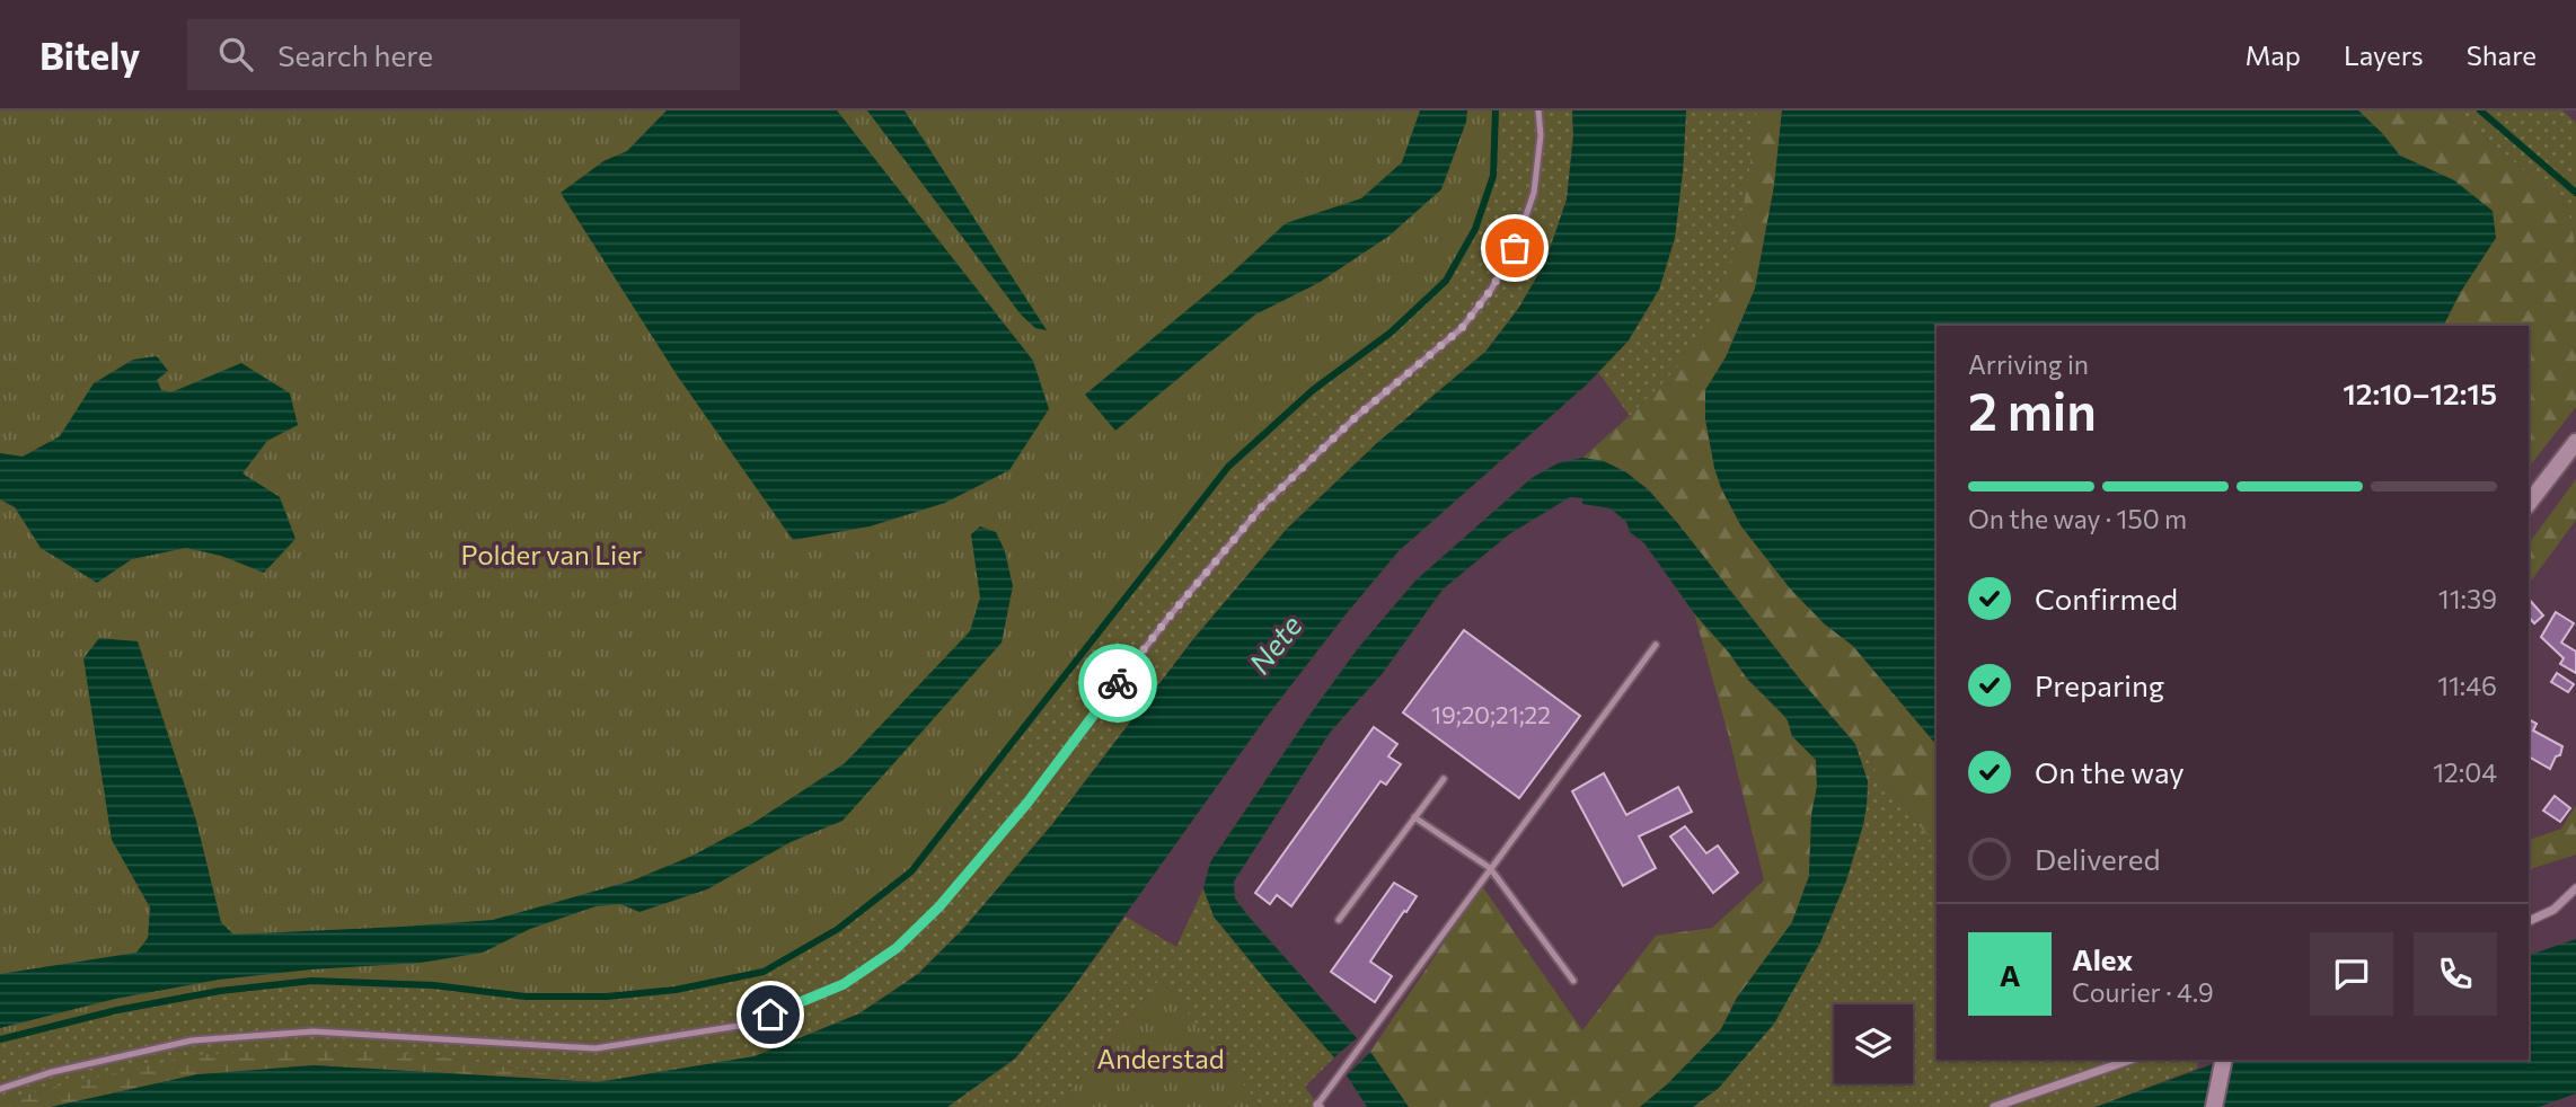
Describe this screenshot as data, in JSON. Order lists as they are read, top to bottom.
{
  "water": ["Nete"],
  "parks": ["Polder van Lier", "Anderstad"],
  "house_numbers": ["19;20;21;22"],
  "page": {
    "header": "Bitely",
    "search": "Search here",
    "nav": ["Map", "Layers", "Share"],
    "heading": ["2 min", "Arriving in", "12:10–12:15"],
    "panel": ["Alex", "Courier · 4.9"],
    "bar": "On the way · 150 m",
    "list": [
      ["Confirmed", "11:39"],
      ["Preparing", "11:46"],
      ["On the way", "12:04"],
      "Delivered"
    ],
    "round": "A"
  }
}
